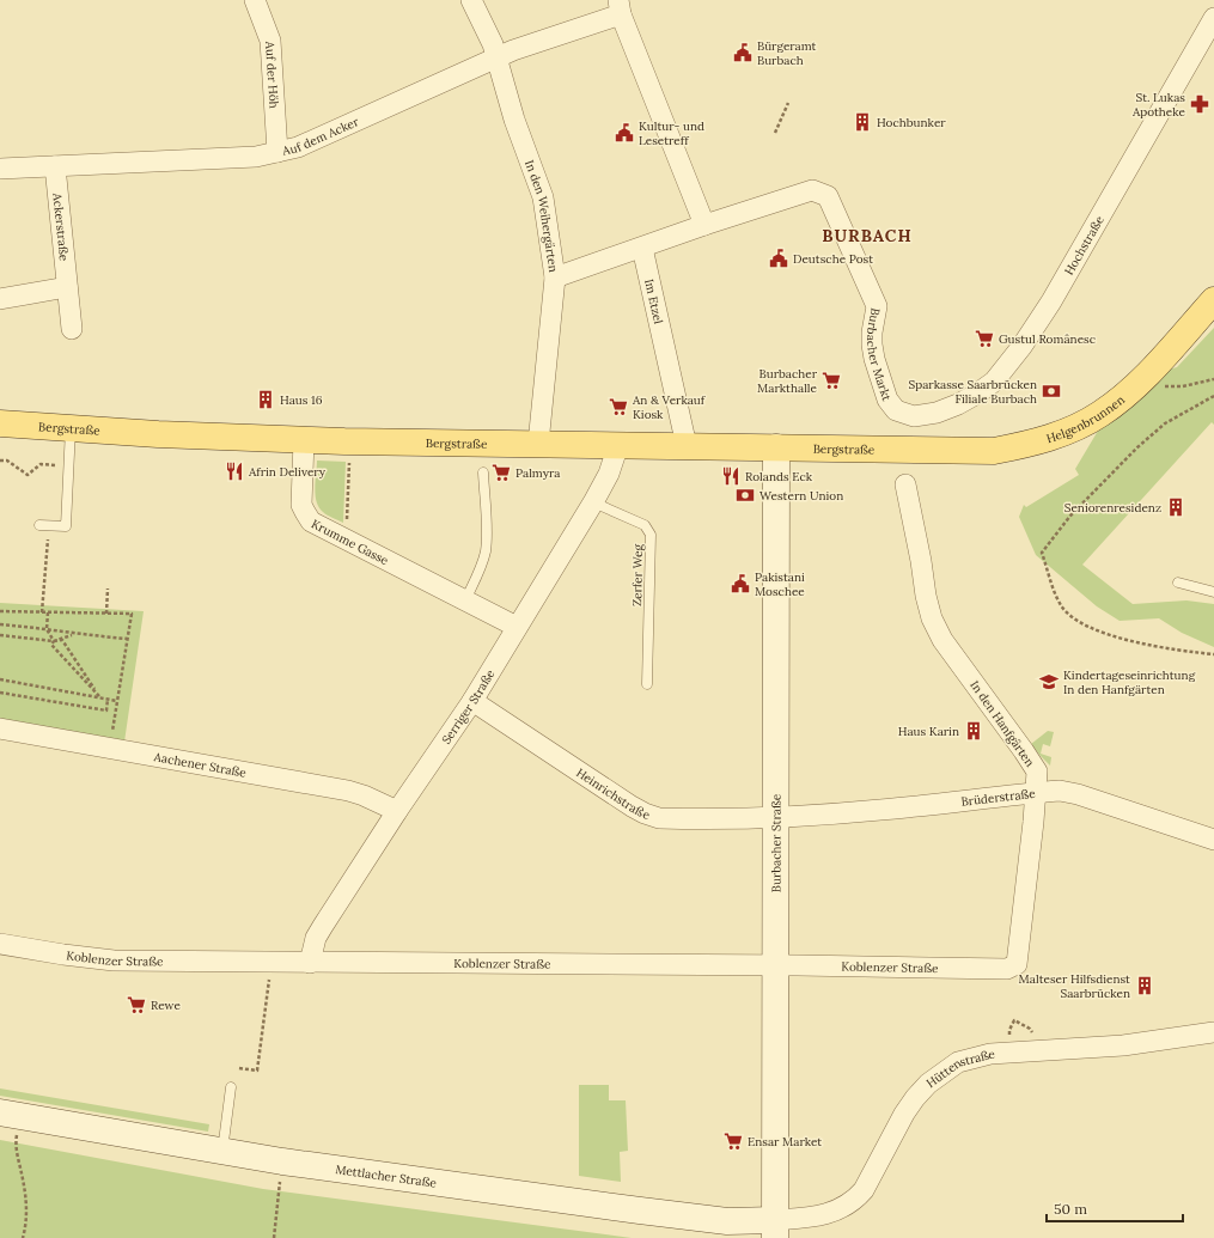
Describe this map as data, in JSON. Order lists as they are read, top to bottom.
{
  "streets": {
    "main road": ["Helgenbrunnen", "Bergstraße"],
    "street": [
      "Auf der Höh",
      "Auf dem Acker",
      "In den Weihergärten",
      "Ackerstraße",
      "Hochstraße",
      "Im Etzel",
      "Burbacher Markt",
      "Krumme Gasse",
      "Serriger Straße",
      "In den Hanfgärten",
      "Aachener Straße",
      "Heinrichstraße",
      "Brüderstraße",
      "Burbacher Straße",
      "Koblenzer Straße",
      "Hüttenstraße",
      "Mettlacher Straße"
    ],
    "lane": ["Zerfer Weg"]
  },
  "crossings": [
    ["Auf der Höh", "Auf dem Acker"],
    ["Auf dem Acker", "In den Weihergärten"],
    ["Auf dem Acker", "Ackerstraße"],
    ["In den Weihergärten", "Bergstraße"],
    ["Hochstraße", "Burbacher Markt"],
    ["Im Etzel", "Burbacher Markt"],
    ["Im Etzel", "Bergstraße"],
    ["Helgenbrunnen", "Bergstraße"],
    ["Bergstraße", "Krumme Gasse"],
    ["Bergstraße", "Serriger Straße"],
    ["Bergstraße", "Burbacher Straße"],
    ["Krumme Gasse", "Serriger Straße"],
    ["Zerfer Weg", "Serriger Straße"],
    ["Serriger Straße", "Aachener Straße"],
    ["Serriger Straße", "Heinrichstraße"],
    ["Serriger Straße", "Koblenzer Straße"],
    ["In den Hanfgärten", "Brüderstraße"],
    ["In den Hanfgärten", "Koblenzer Straße"],
    ["Heinrichstraße", "Brüderstraße"],
    ["Heinrichstraße", "Burbacher Straße"],
    ["Brüderstraße", "Burbacher Straße"],
    ["Burbacher Straße", "Koblenzer Straße"],
    ["Burbacher Straße", "Hüttenstraße"],
    ["Burbacher Straße", "Mettlacher Straße"],
    ["Hüttenstraße", "Mettlacher Straße"]
  ],
  "districts": ["BURBACH"],
  "places": {
    "public building": [
      "Bürgeramt Burbach",
      "Kultur- und Lesetreff",
      "Deutsche Post",
      "Pakistani Moschee"
    ],
    "pharmacy": ["St. Lukas Apotheke"],
    "building": [
      "Hochbunker",
      "Haus 16",
      "Seniorenresidenz",
      "Haus Karin",
      "Malteser Hilfsdienst Saarbrücken"
    ],
    "supermarket": [
      "Gustul Românesc",
      "Burbacher Markthalle",
      "An & Verkauf Kiosk",
      "Palmyra",
      "Rewe",
      "Ensar Market"
    ],
    "bank": ["Sparkasse Saarbrücken Filiale Burbach", "Western Union"],
    "restaurant": ["Afrin Delivery", "Rolands Eck"],
    "school or university": ["Kindertageseinrichtung In den Hanfgärten"]
  },
  "scale_bar": "50 m"
}
